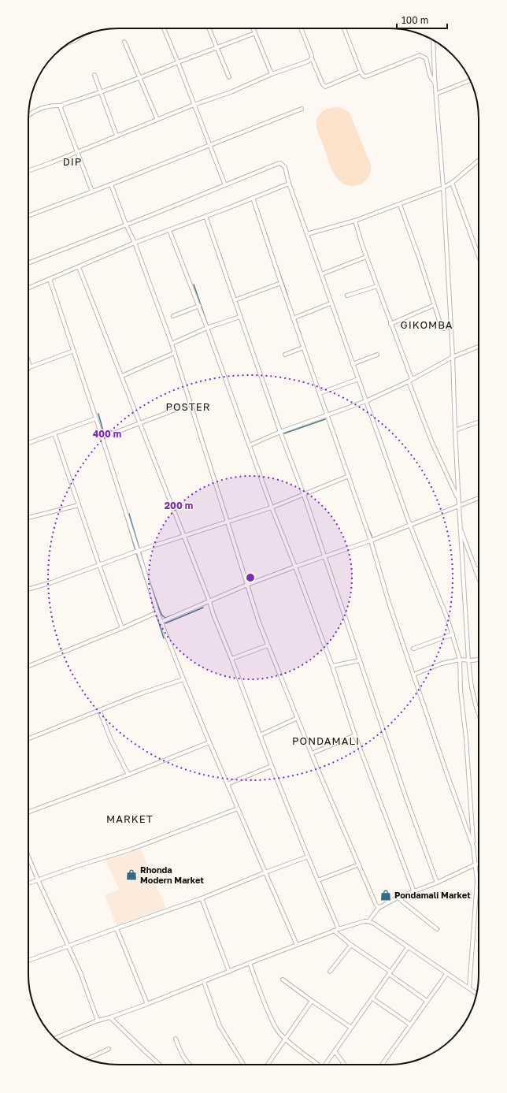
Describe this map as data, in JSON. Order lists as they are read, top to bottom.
{
  "districts": [
    "DIP",
    "GIKOMBA",
    "POSTER",
    "PONDAMALI",
    "MARKET"
  ],
  "places": {
    "shop": ["Rhonda Modern Market", "Pondamali Market"]
  },
  "scale_bar": "100 m",
  "rings": ["400 m", "200 m"]
}
